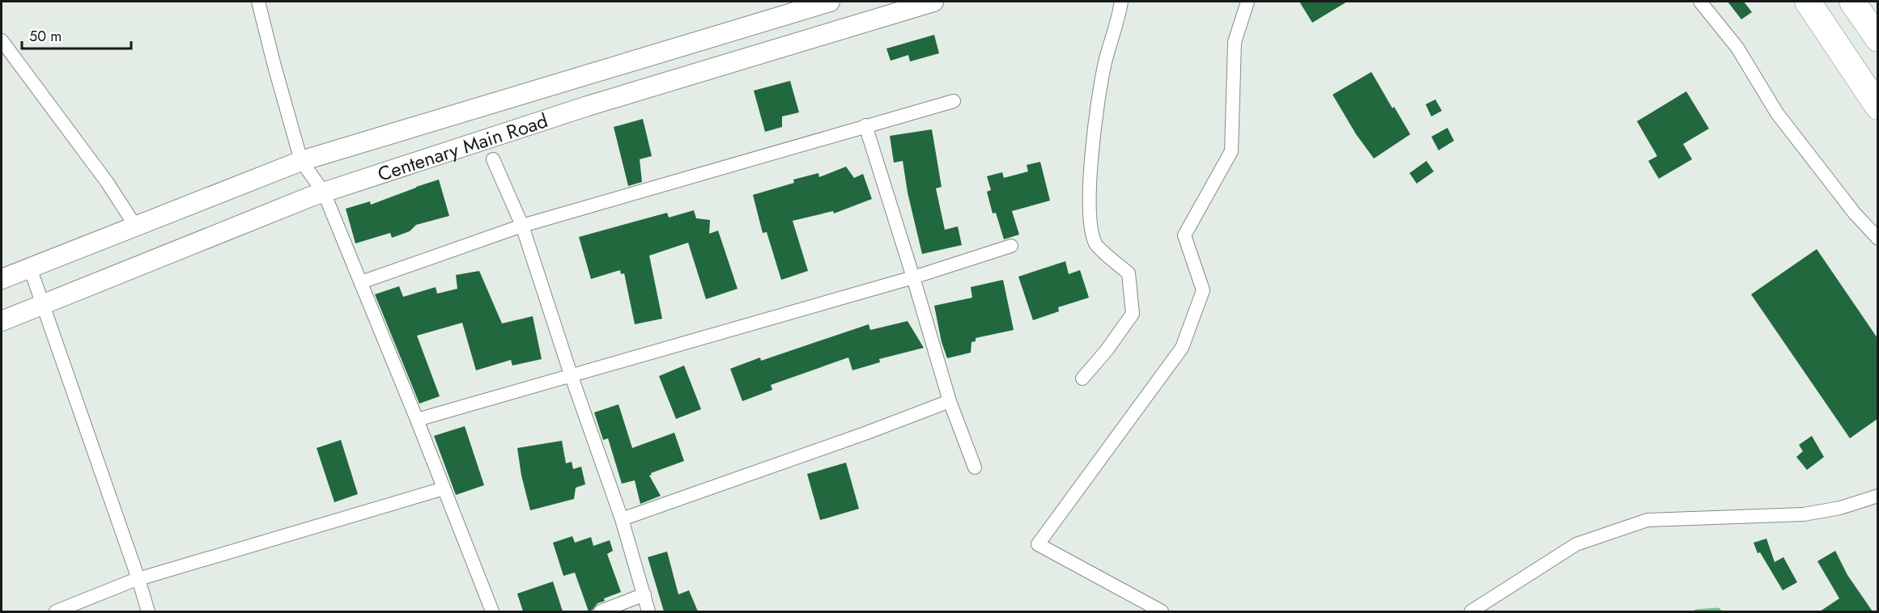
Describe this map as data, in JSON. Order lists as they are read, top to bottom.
{
  "streets": {
    "street": ["Centenary Main Road"]
  },
  "scale_bar": "50 m"
}
